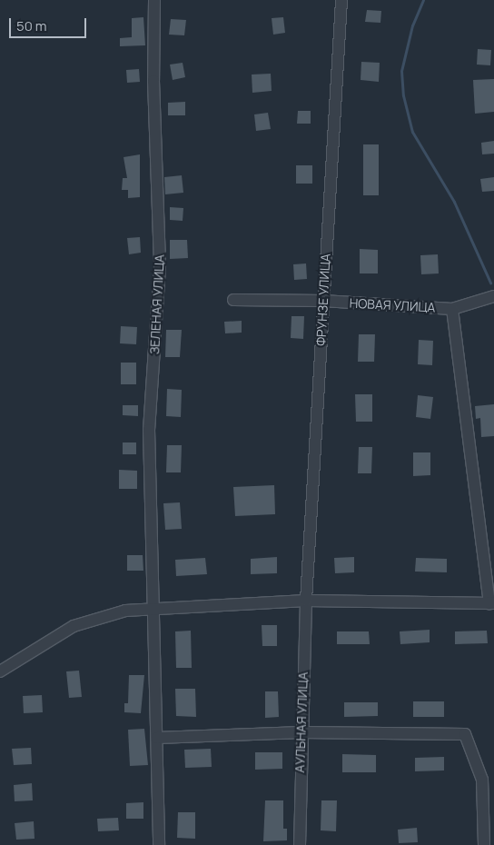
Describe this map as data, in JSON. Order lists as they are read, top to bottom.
{
  "streets": {
    "street": [
      "ФРУНЗЕ УЛИЦА",
      "ЗЕЛЕНАЯ УЛИЦА",
      "НОВАЯ УЛИЦА",
      "АУЛЬНАЯ УЛИЦА"
    ]
  },
  "crossings": [
    ["ФРУНЗЕ УЛИЦА", "НОВАЯ УЛИЦА"],
    ["ФРУНЗЕ УЛИЦА", "АУЛЬНАЯ УЛИЦА"]
  ],
  "scale_bar": "50 m"
}
